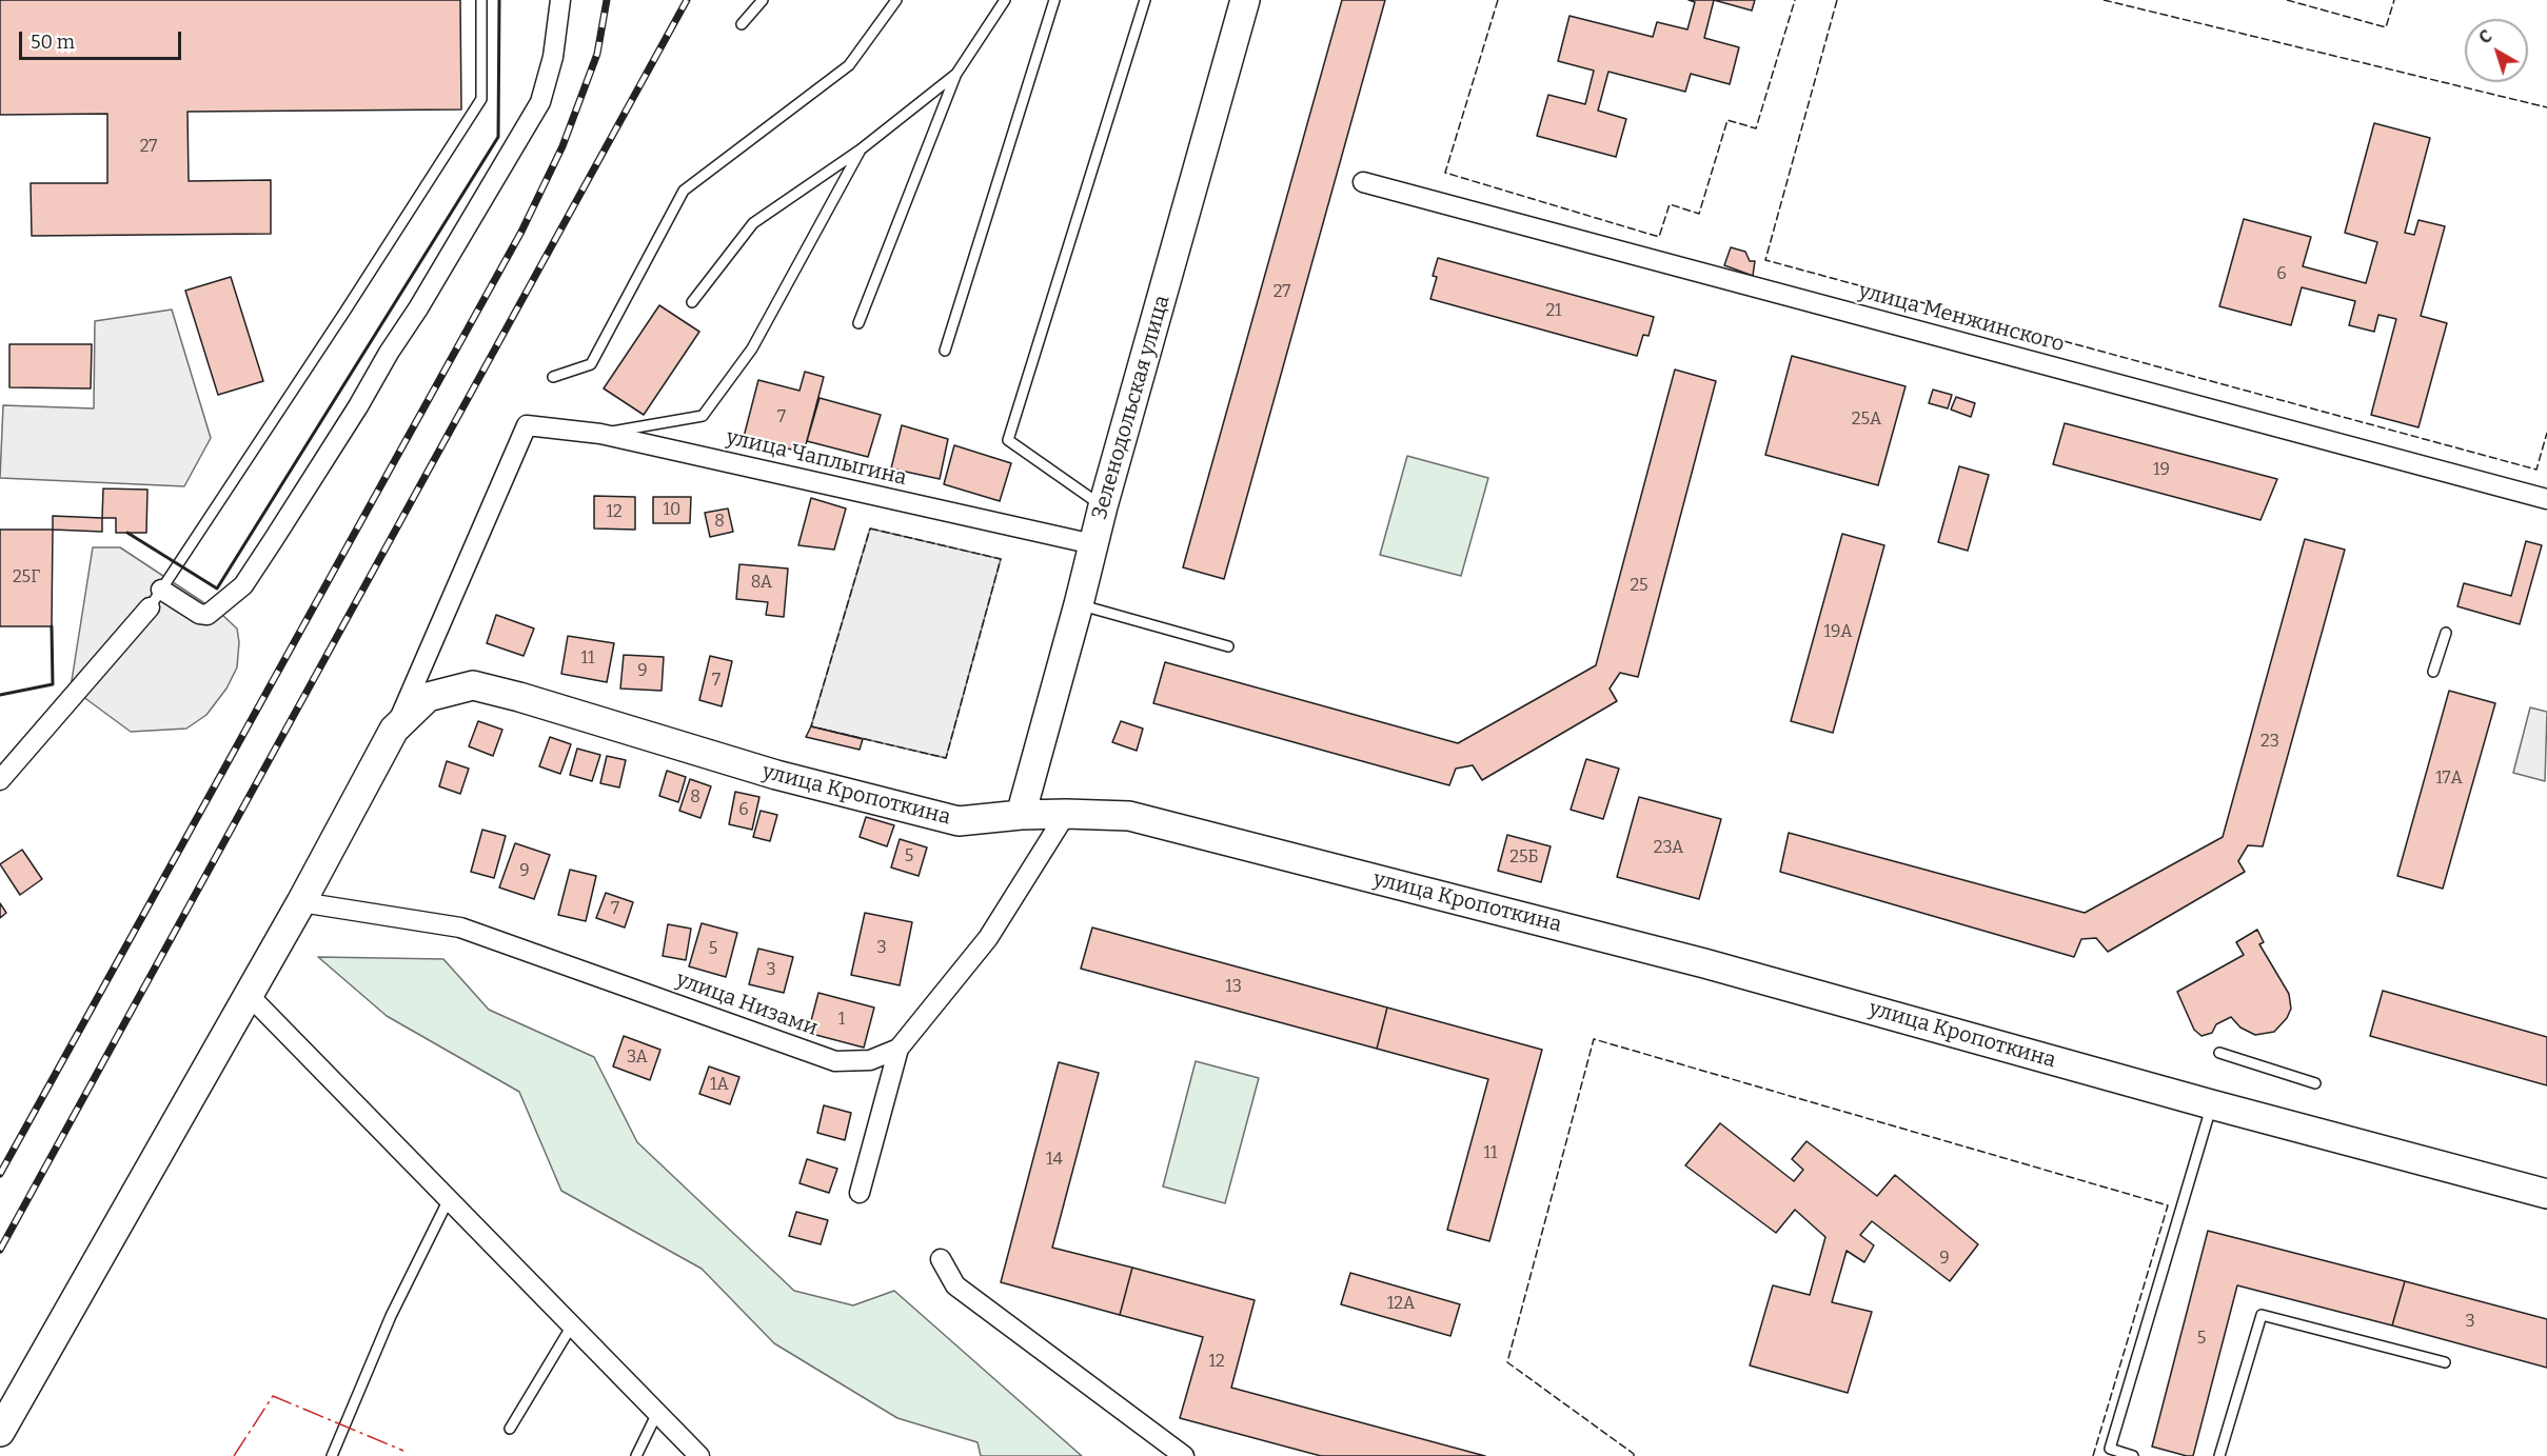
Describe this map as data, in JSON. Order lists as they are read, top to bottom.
{
  "streets": {
    "street": [
      "улица Менжинского",
      "Зеленодольская улица",
      "улица Чаплыгина",
      "улица Кропоткина",
      "улица Низами"
    ]
  },
  "crossings": [
    ["Зеленодольская улица", "улица Чаплыгина"],
    ["Зеленодольская улица", "улица Кропоткина"],
    ["улица Чаплыгина", "улица Кропоткина"],
    ["улица Кропоткина", "улица Низами"]
  ],
  "house_numbers": [
    "27",
    "6",
    "27",
    "21",
    "7",
    "25А",
    "19",
    "10",
    "12",
    "8",
    "25Г",
    "8А",
    "25",
    "19А",
    "11",
    "9",
    "7",
    "23",
    "17А",
    "8",
    "6",
    "23А",
    "5",
    "25Б",
    "9",
    "7",
    "3",
    "5",
    "3",
    "13",
    "1",
    "3А",
    "1А",
    "11",
    "14",
    "9",
    "12А",
    "3",
    "5",
    "12"
  ],
  "scale_bar": "50 m",
  "north": "top left"
}
